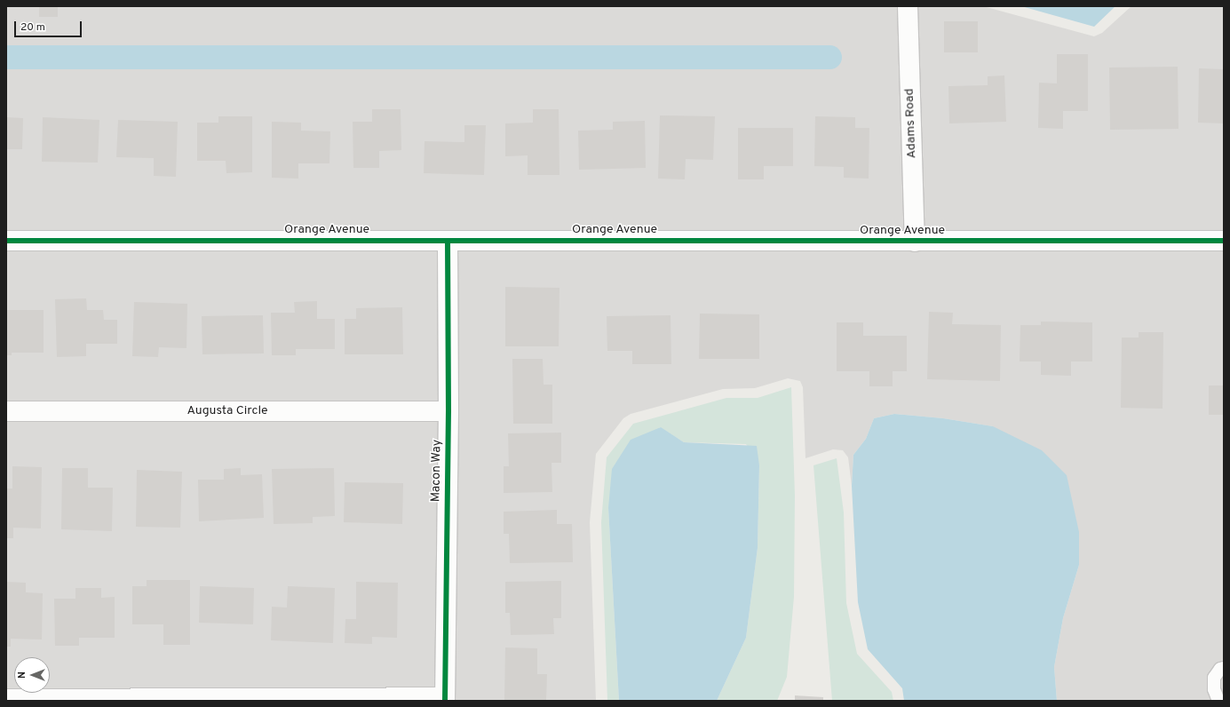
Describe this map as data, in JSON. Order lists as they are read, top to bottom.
{
  "streets": {
    "street": [
      "Adams Road",
      "Orange Avenue",
      "Augusta Circle",
      "Macon Way"
    ]
  },
  "crossings": [
    ["Adams Road", "Orange Avenue"],
    ["Orange Avenue", "Macon Way"],
    ["Augusta Circle", "Macon Way"]
  ],
  "scale_bar": "20 m",
  "north": "left"
}
